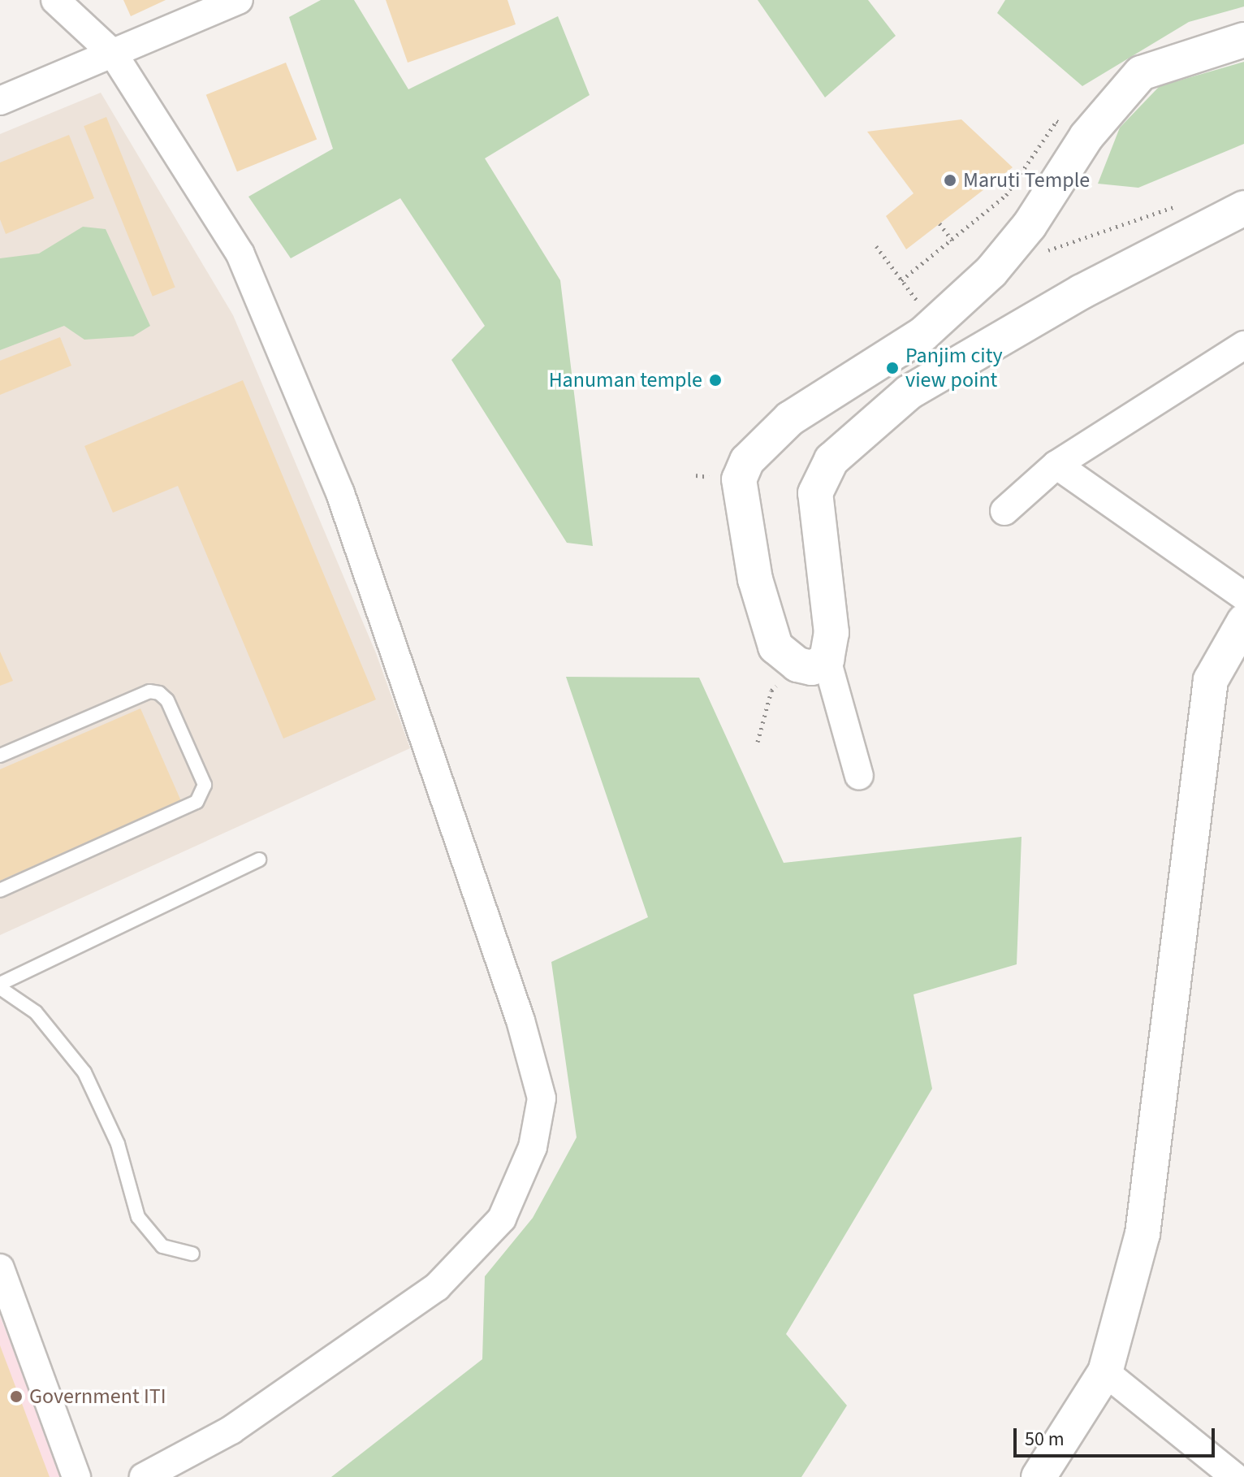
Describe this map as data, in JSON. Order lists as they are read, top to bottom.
{
  "places": [
    "Maruti Temple",
    "Panjim city view point",
    "Hanuman temple",
    "Government ITI"
  ],
  "scale_bar": "50 m"
}
